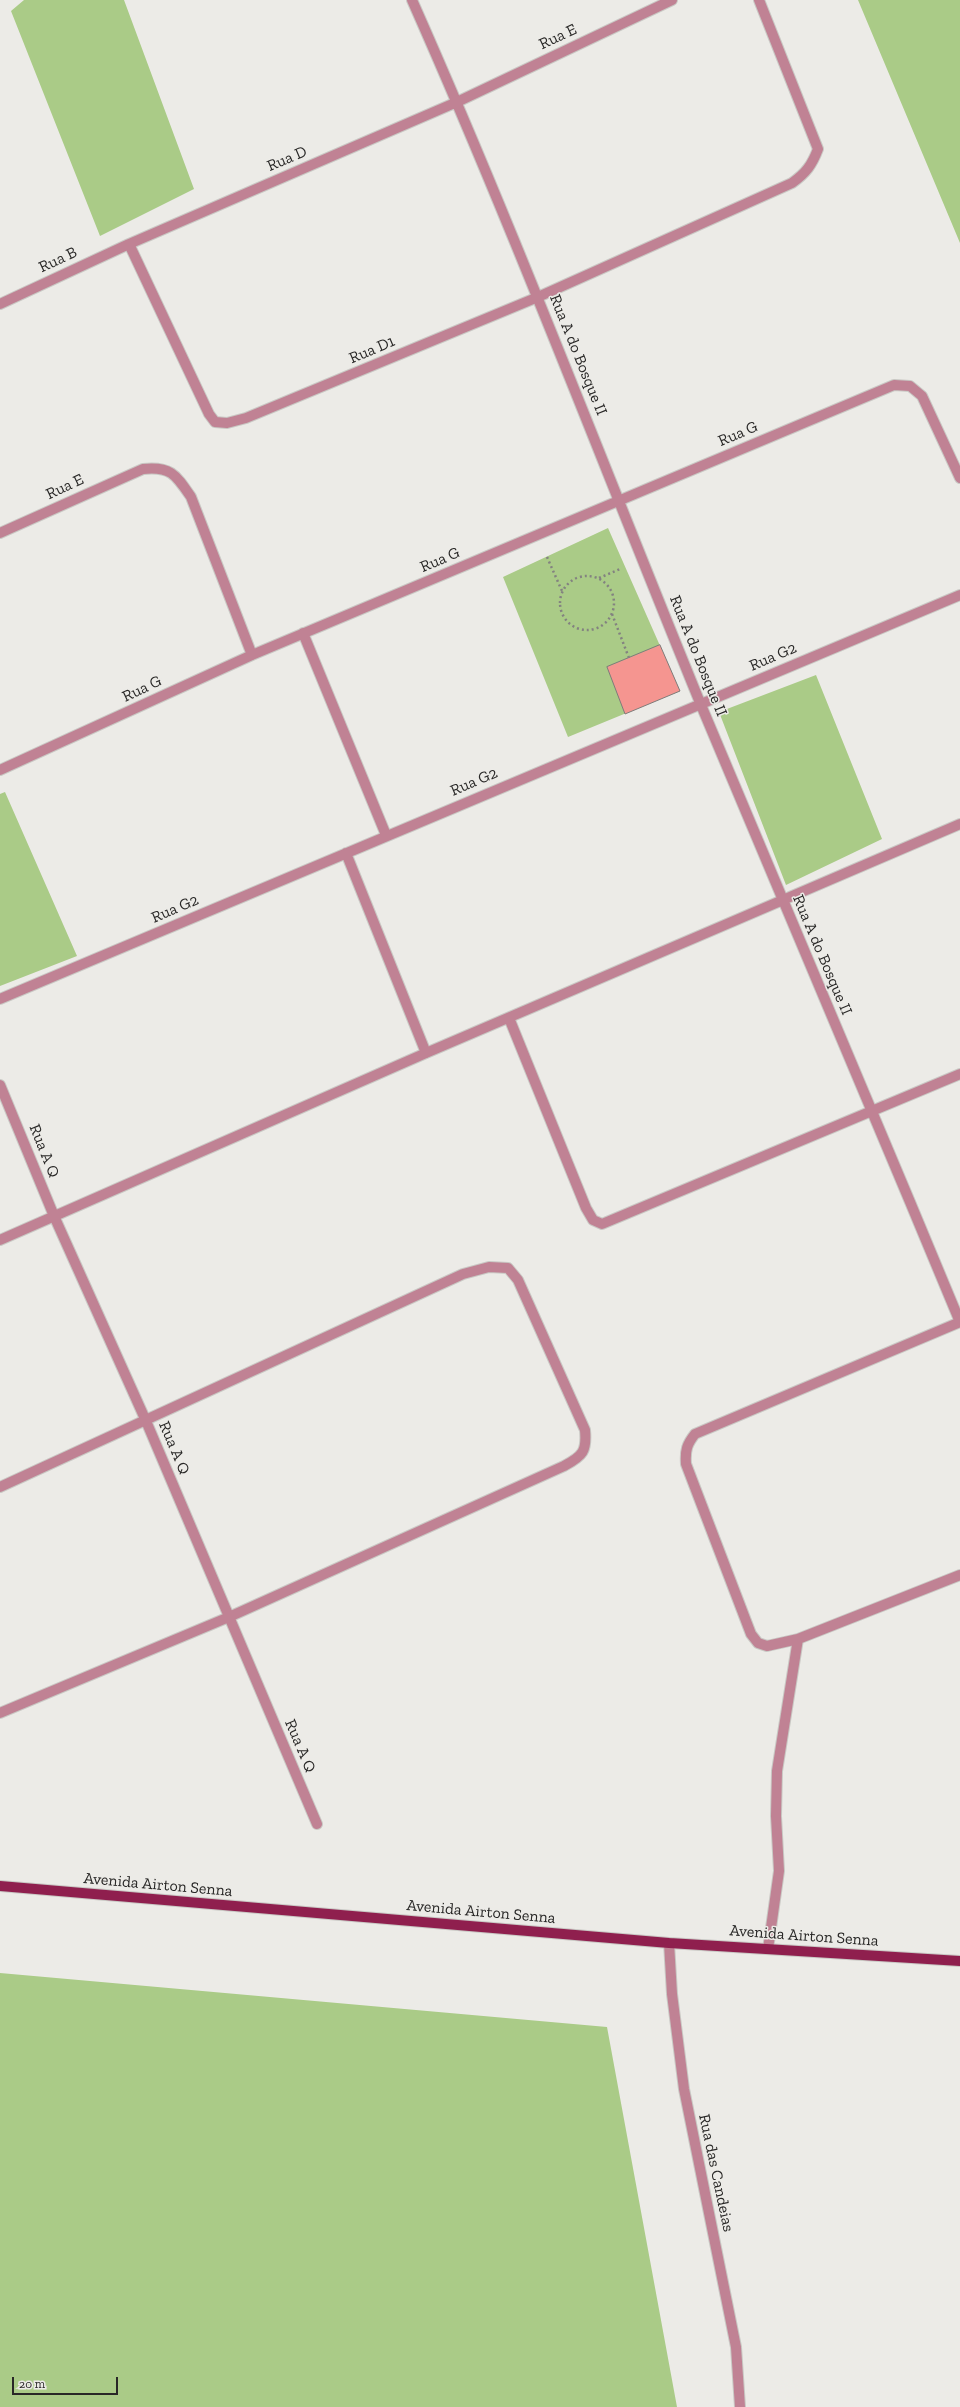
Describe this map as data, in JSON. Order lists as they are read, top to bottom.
{
  "streets": {
    "main road": ["Avenida Airton Senna"],
    "street": [
      "Rua E",
      "Rua D",
      "Rua B",
      "Rua D1",
      "Rua A do Bosque II",
      "Rua G",
      "Rua G2",
      "Rua A Q",
      "Rua das Candeias"
    ]
  },
  "crossings": [
    ["Rua E", "Rua D"],
    ["Rua E", "Rua A do Bosque II"],
    ["Rua E", "Rua G"],
    ["Rua D", "Rua B"],
    ["Rua D", "Rua D1"],
    ["Rua D", "Rua A do Bosque II"],
    ["Rua B", "Rua D1"],
    ["Rua D1", "Rua A do Bosque II"],
    ["Rua A do Bosque II", "Rua G"],
    ["Rua A do Bosque II", "Rua G2"],
    ["Avenida Airton Senna", "Rua das Candeias"]
  ],
  "scale_bar": "20 m"
}
